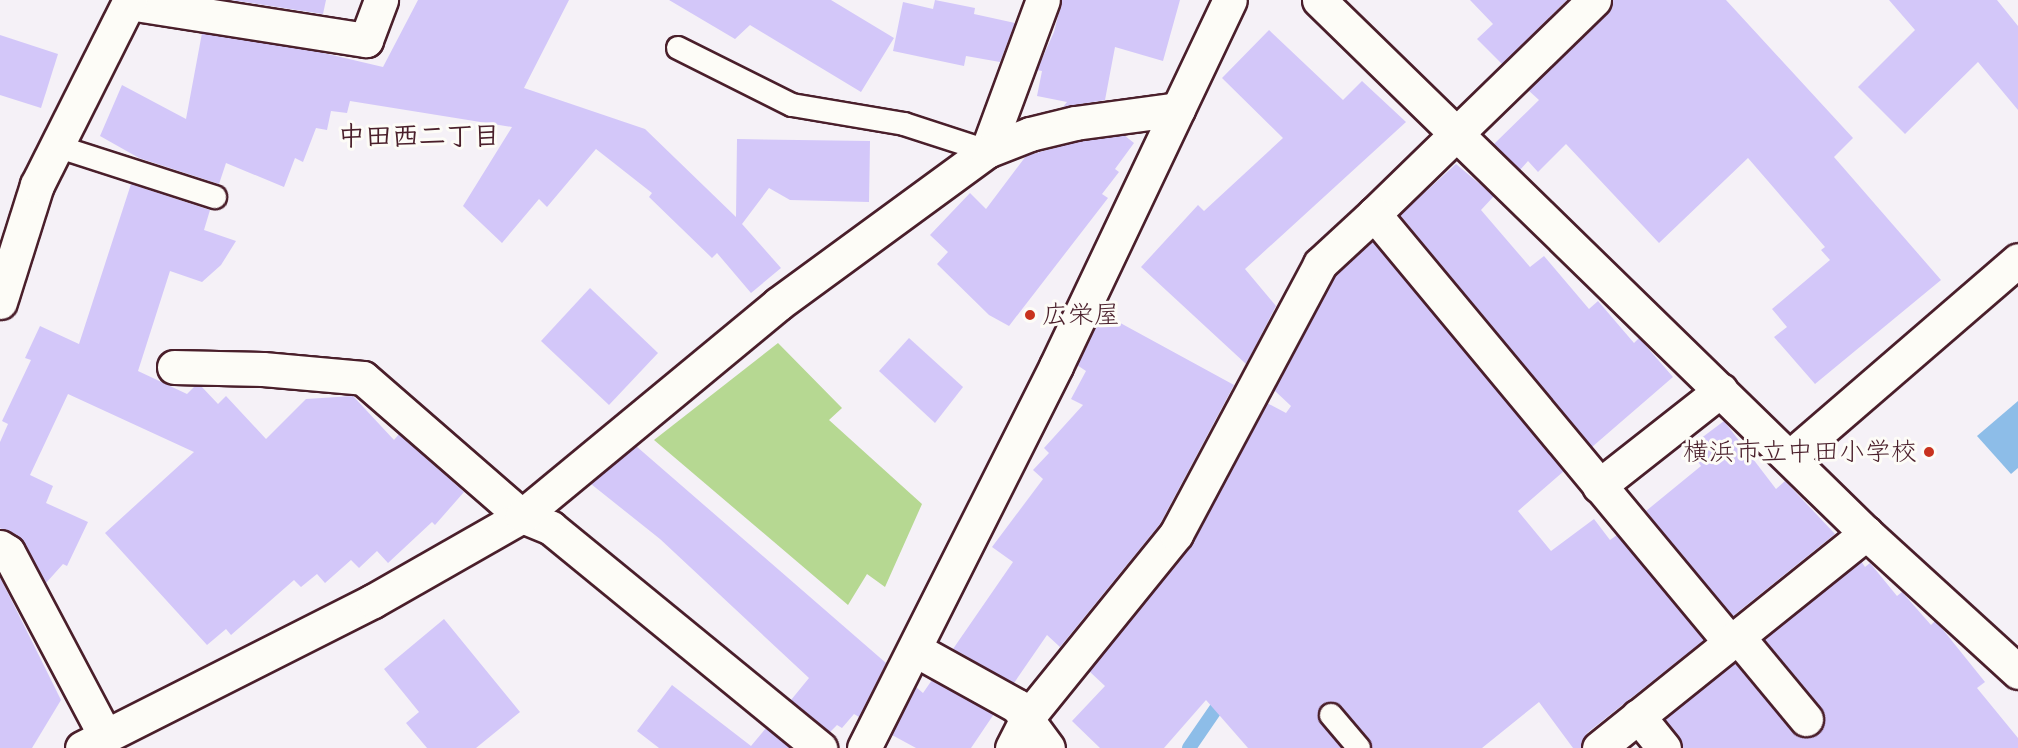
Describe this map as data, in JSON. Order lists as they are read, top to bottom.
{
  "districts": ["中田西二丁目"],
  "places": ["広栄屋", "横浜市立中田小学校"]
}
